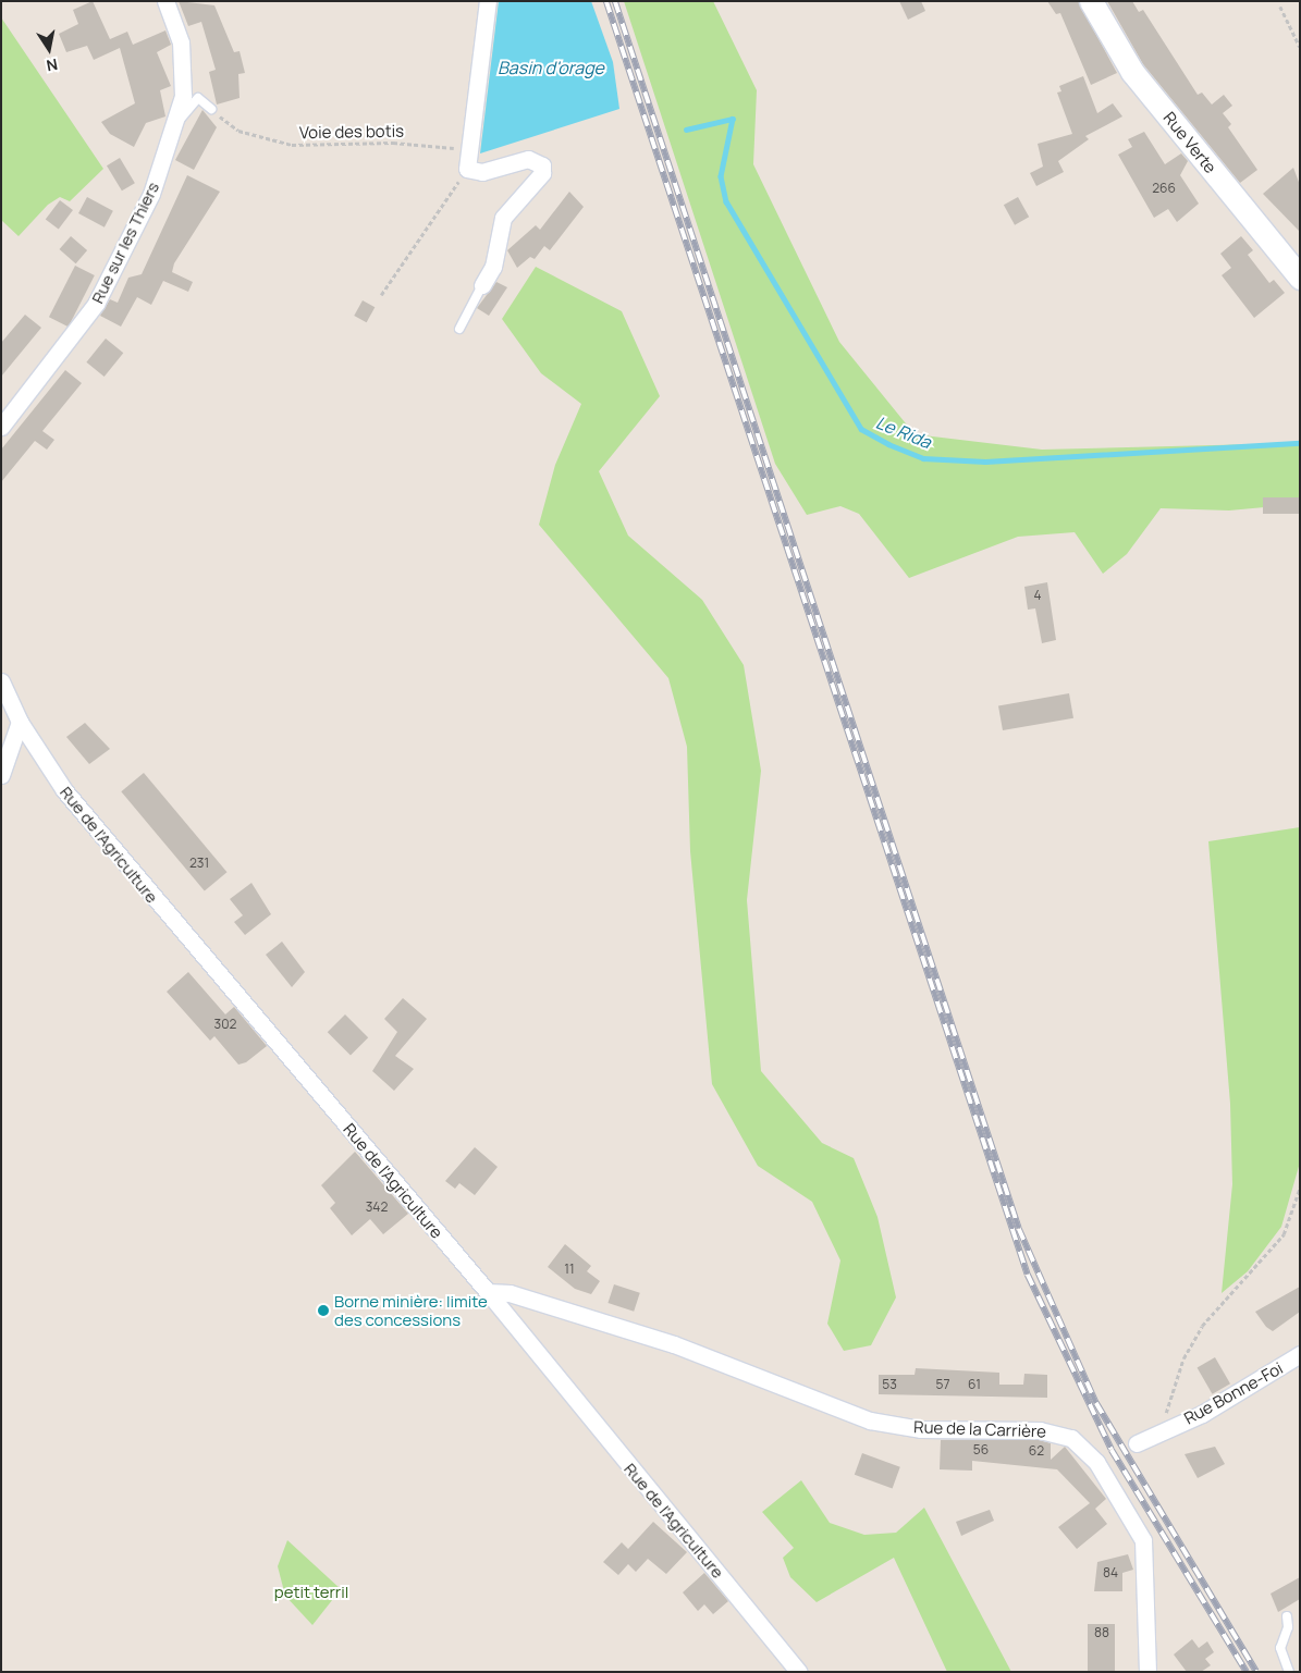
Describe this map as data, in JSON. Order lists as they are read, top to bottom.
{
  "streets": {
    "street": [
      "Rue Verte",
      "Rue sur les Thiers",
      "Rue de l'Agriculture",
      "Rue Bonne-Foi",
      "Rue de la Carrière"
    ],
    "path": ["Voie des botis"]
  },
  "crossings": [
    ["Rue de l'Agriculture", "Rue de la Carrière"]
  ],
  "water": ["Basin d'orage", "Le Rida"],
  "parks": ["petit terril"],
  "places": ["Borne minière: limite des concessions"],
  "house_numbers": [
    "266",
    "4",
    "231",
    "302",
    "342",
    "11",
    "53",
    "57",
    "61",
    "56",
    "62",
    "84",
    "88"
  ],
  "north": "bottom"
}
